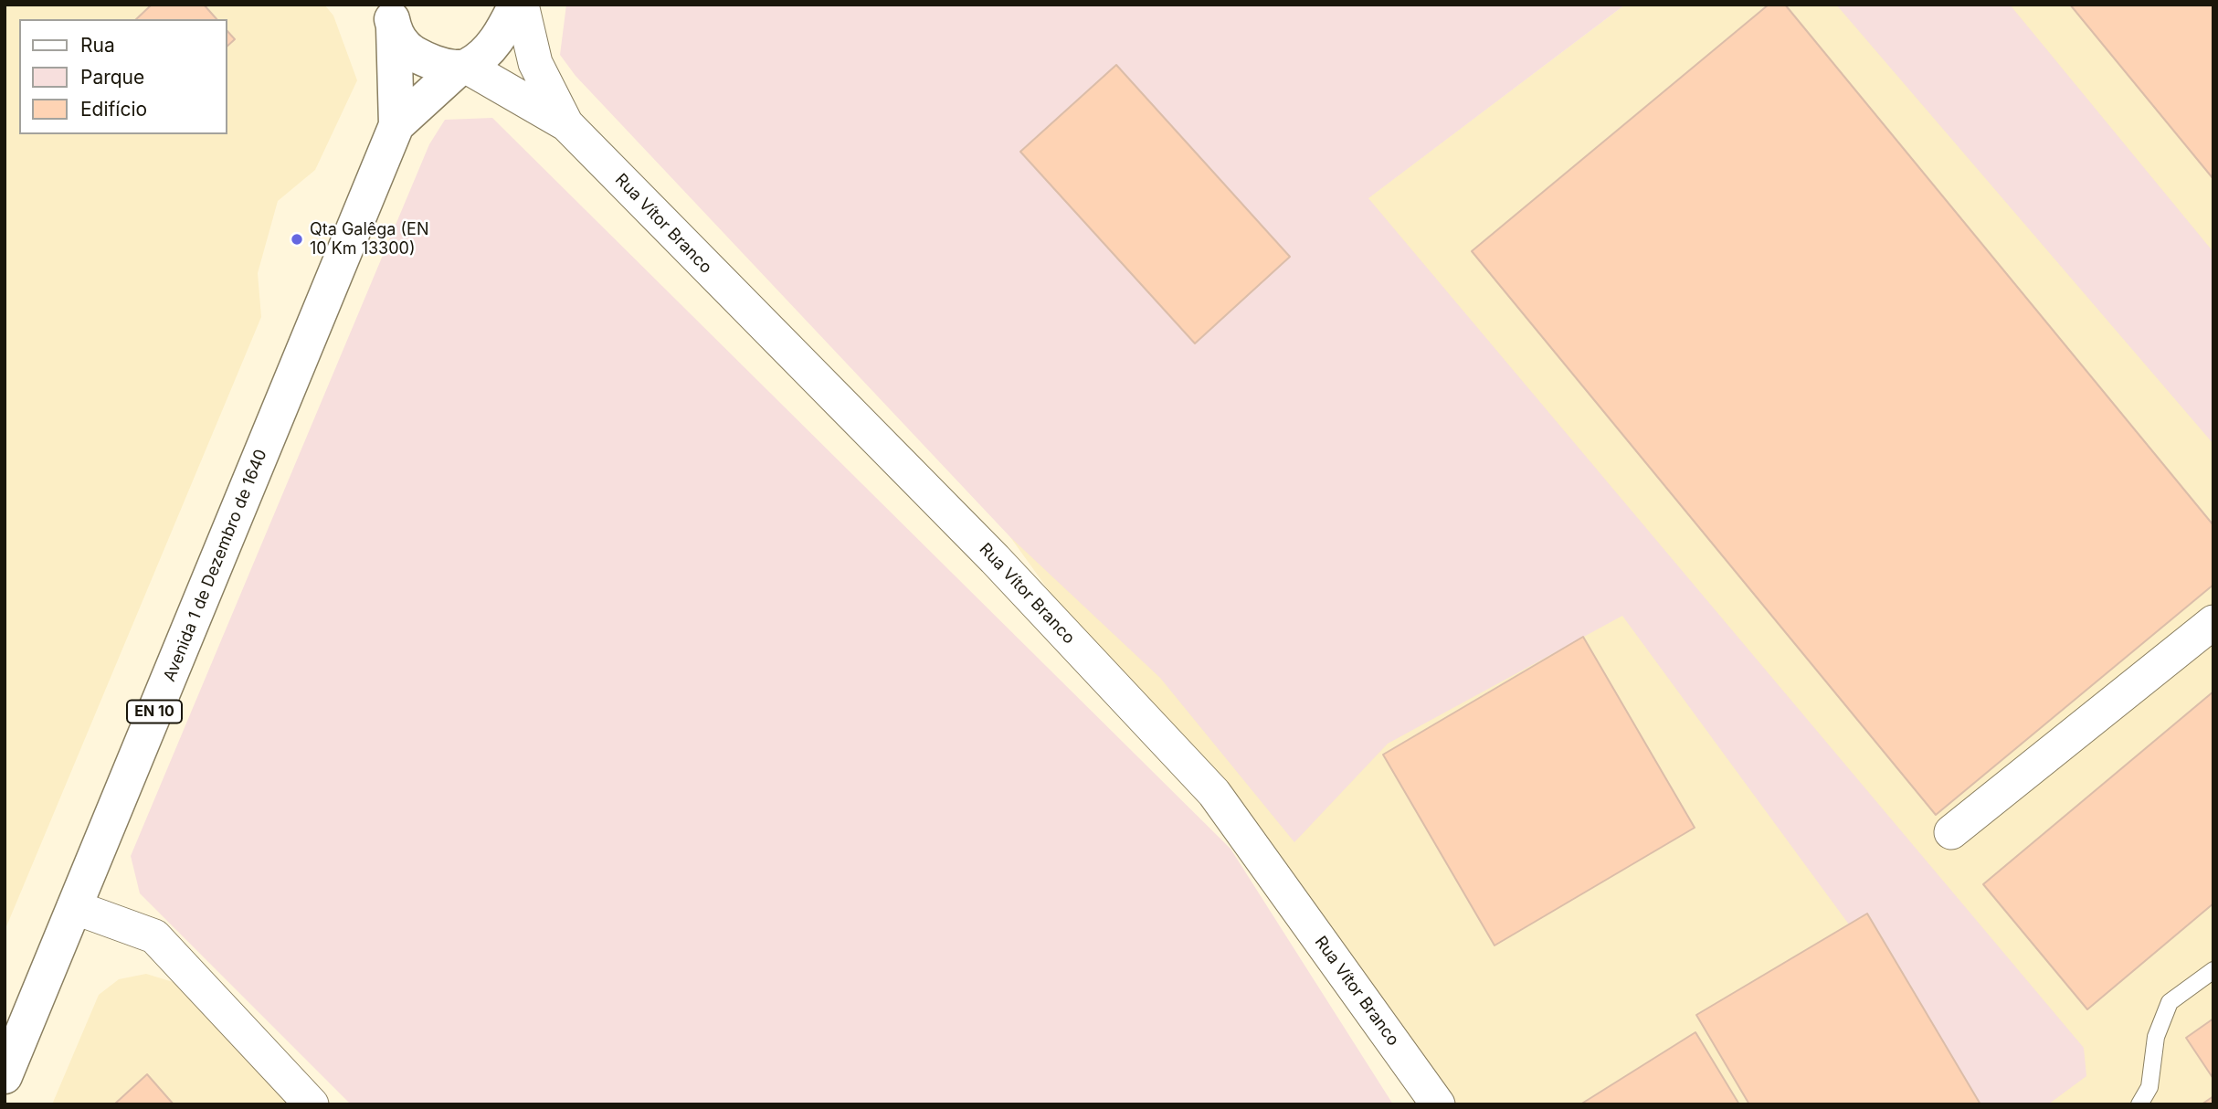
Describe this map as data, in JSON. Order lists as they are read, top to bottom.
{
  "streets": {
    "main road": ["Avenida 1 de Dezembro de 1640", "EN 10"],
    "street": ["Rua Vítor Branco"]
  },
  "crossings": [
    ["Rua Vítor Branco", "Avenida 1 de Dezembro de 1640"]
  ],
  "places": ["Qta Galêga (EN 10 Km 13300)"],
  "legend": ["Rua", "Parque", "Edifício"]
}
